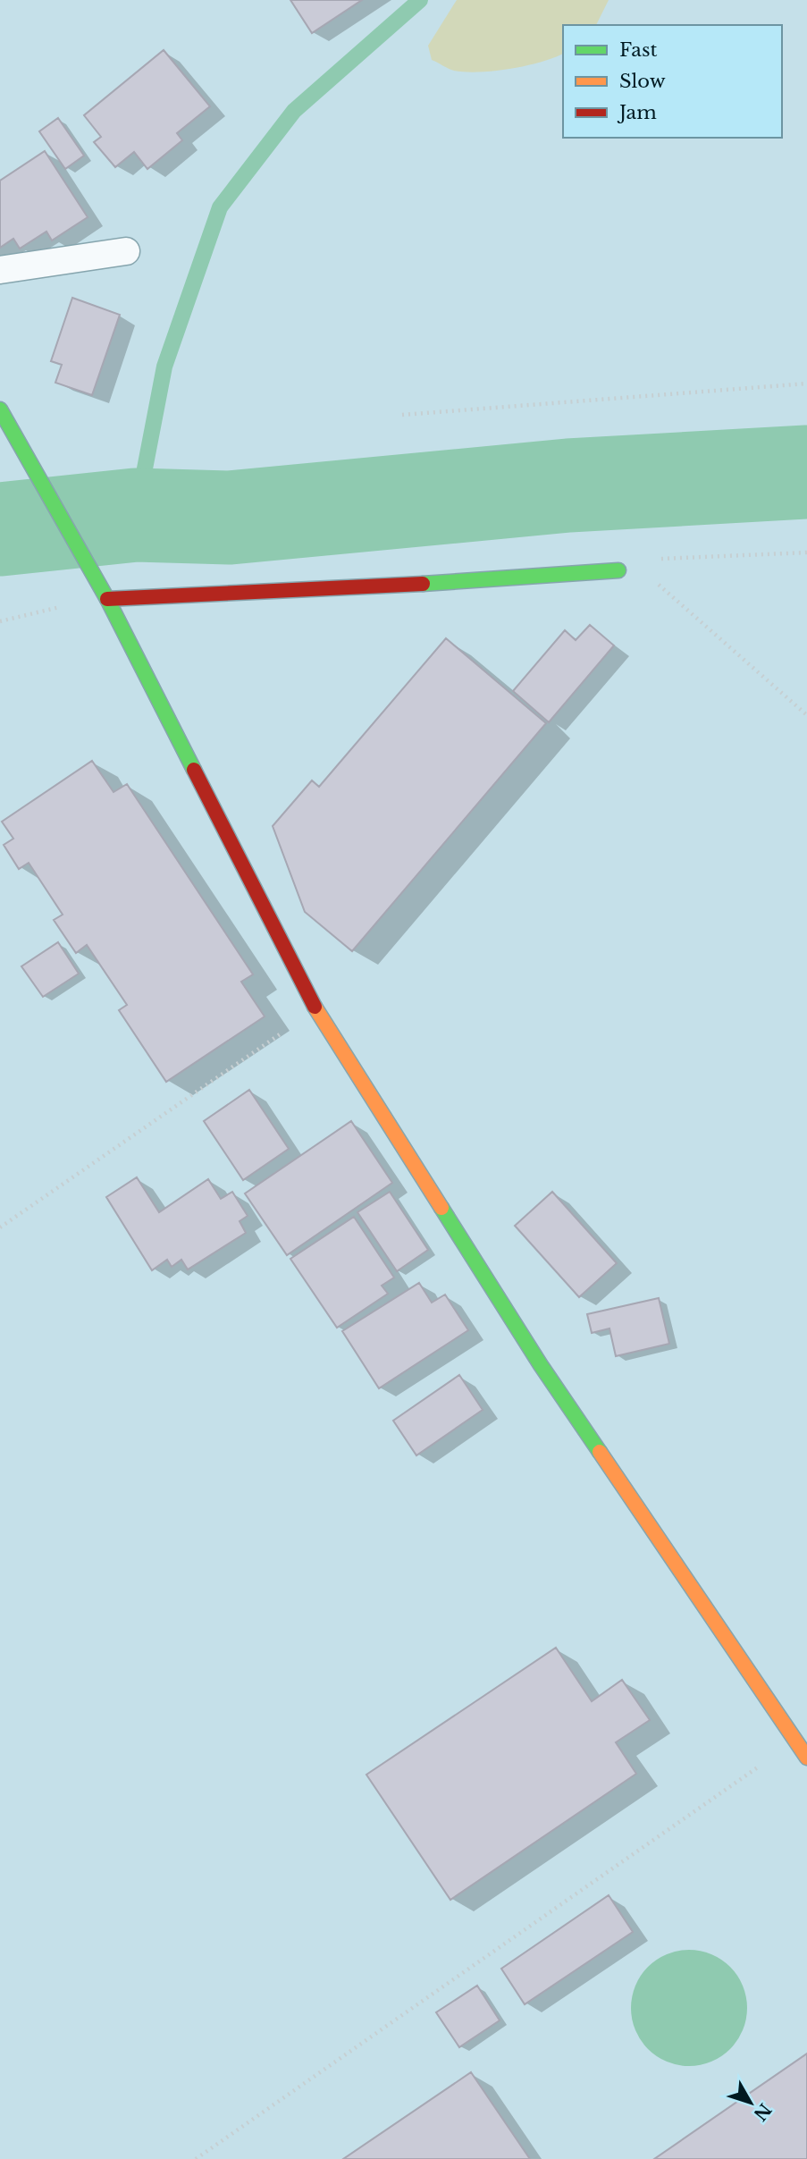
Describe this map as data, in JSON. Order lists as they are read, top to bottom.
{
  "legend": ["Fast", "Slow", "Jam"],
  "north": "bottom right"
}
